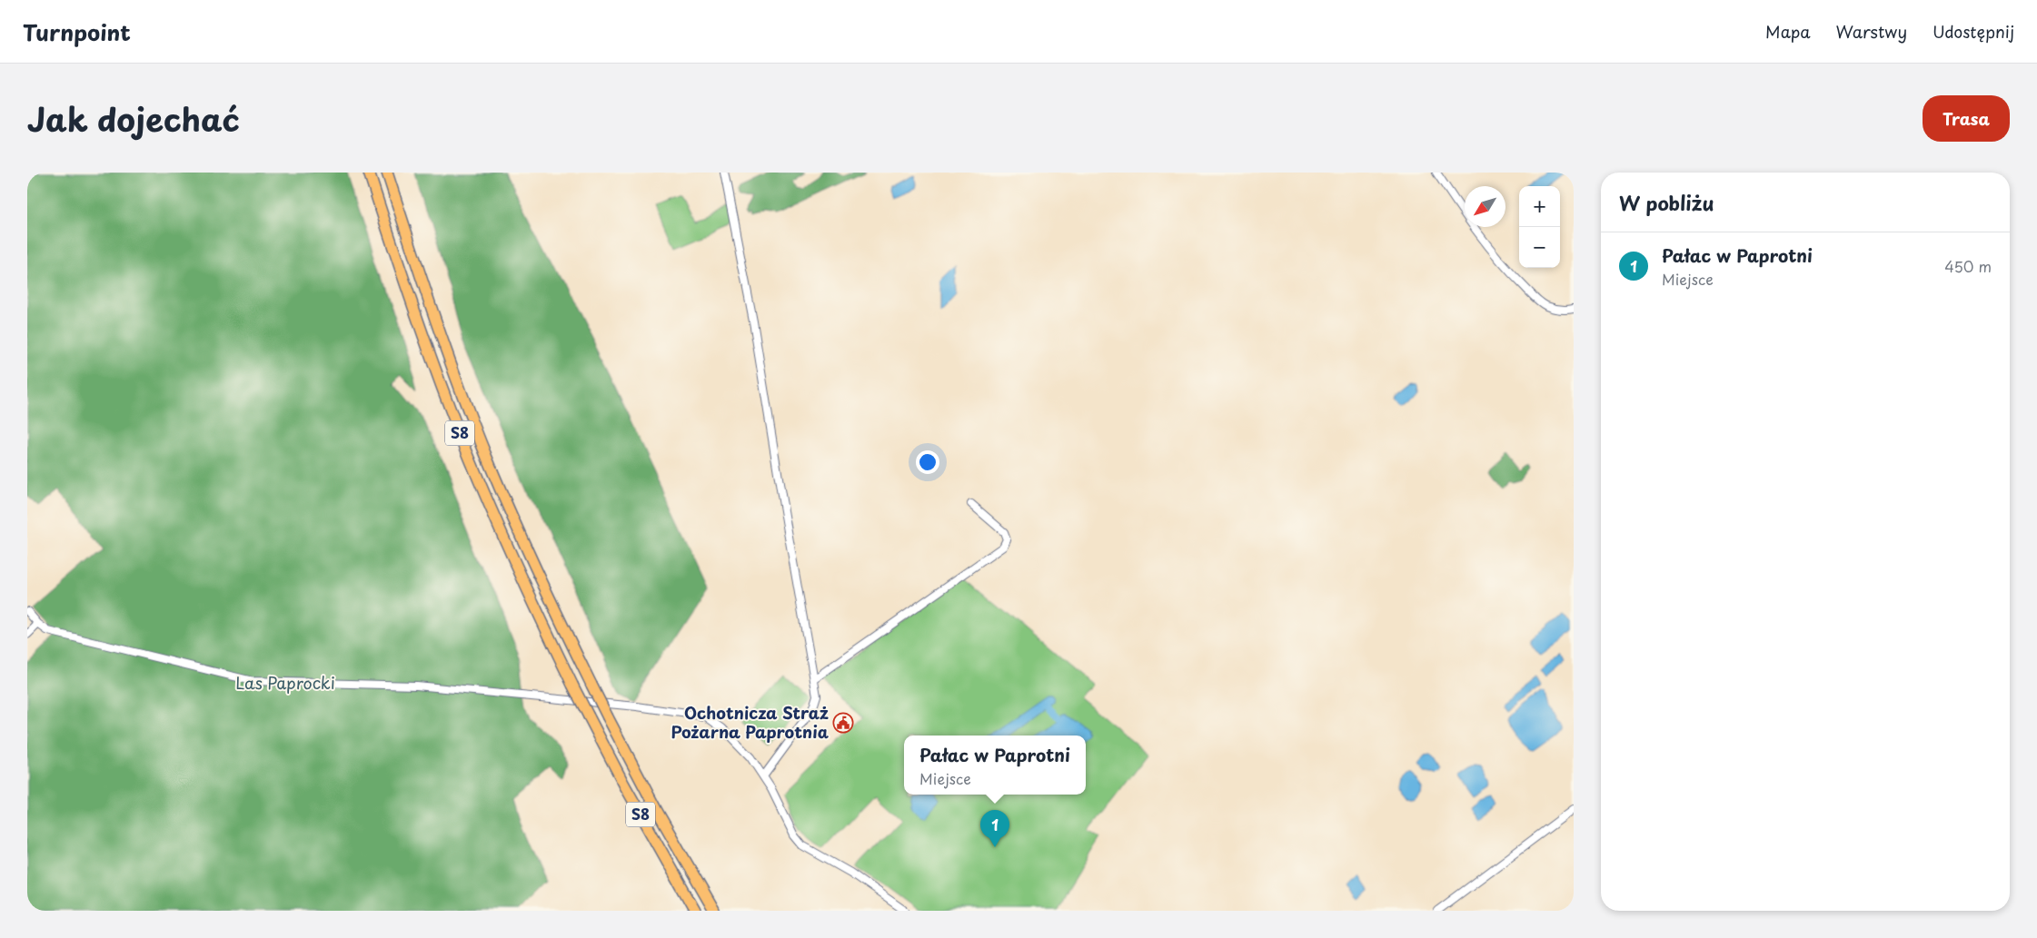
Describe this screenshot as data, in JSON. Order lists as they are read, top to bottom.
{
  "streets": {
    "highway": ["S8"]
  },
  "parks": ["Las Paprocki"],
  "places": {
    "public building": ["Ochotnicza Straż Pożarna Paprotnia"]
  },
  "north": "bottom left",
  "page": {
    "header": "Turnpoint",
    "nav": ["Mapa", "Warstwy", "Udostępnij"],
    "title": "Jak dojechać",
    "buttons": "Trasa",
    "heading": "W pobliżu",
    "map_buttons": ["+", "−"],
    "list": [
      {
        "mark": "1",
        "name": "Pałac w Paprotni",
        "note": "Miejsce",
        "value": "450 m"
      }
    ],
    "popup": ["Pałac w Paprotni", "Miejsce"],
    "pins": "1"
  }
}
